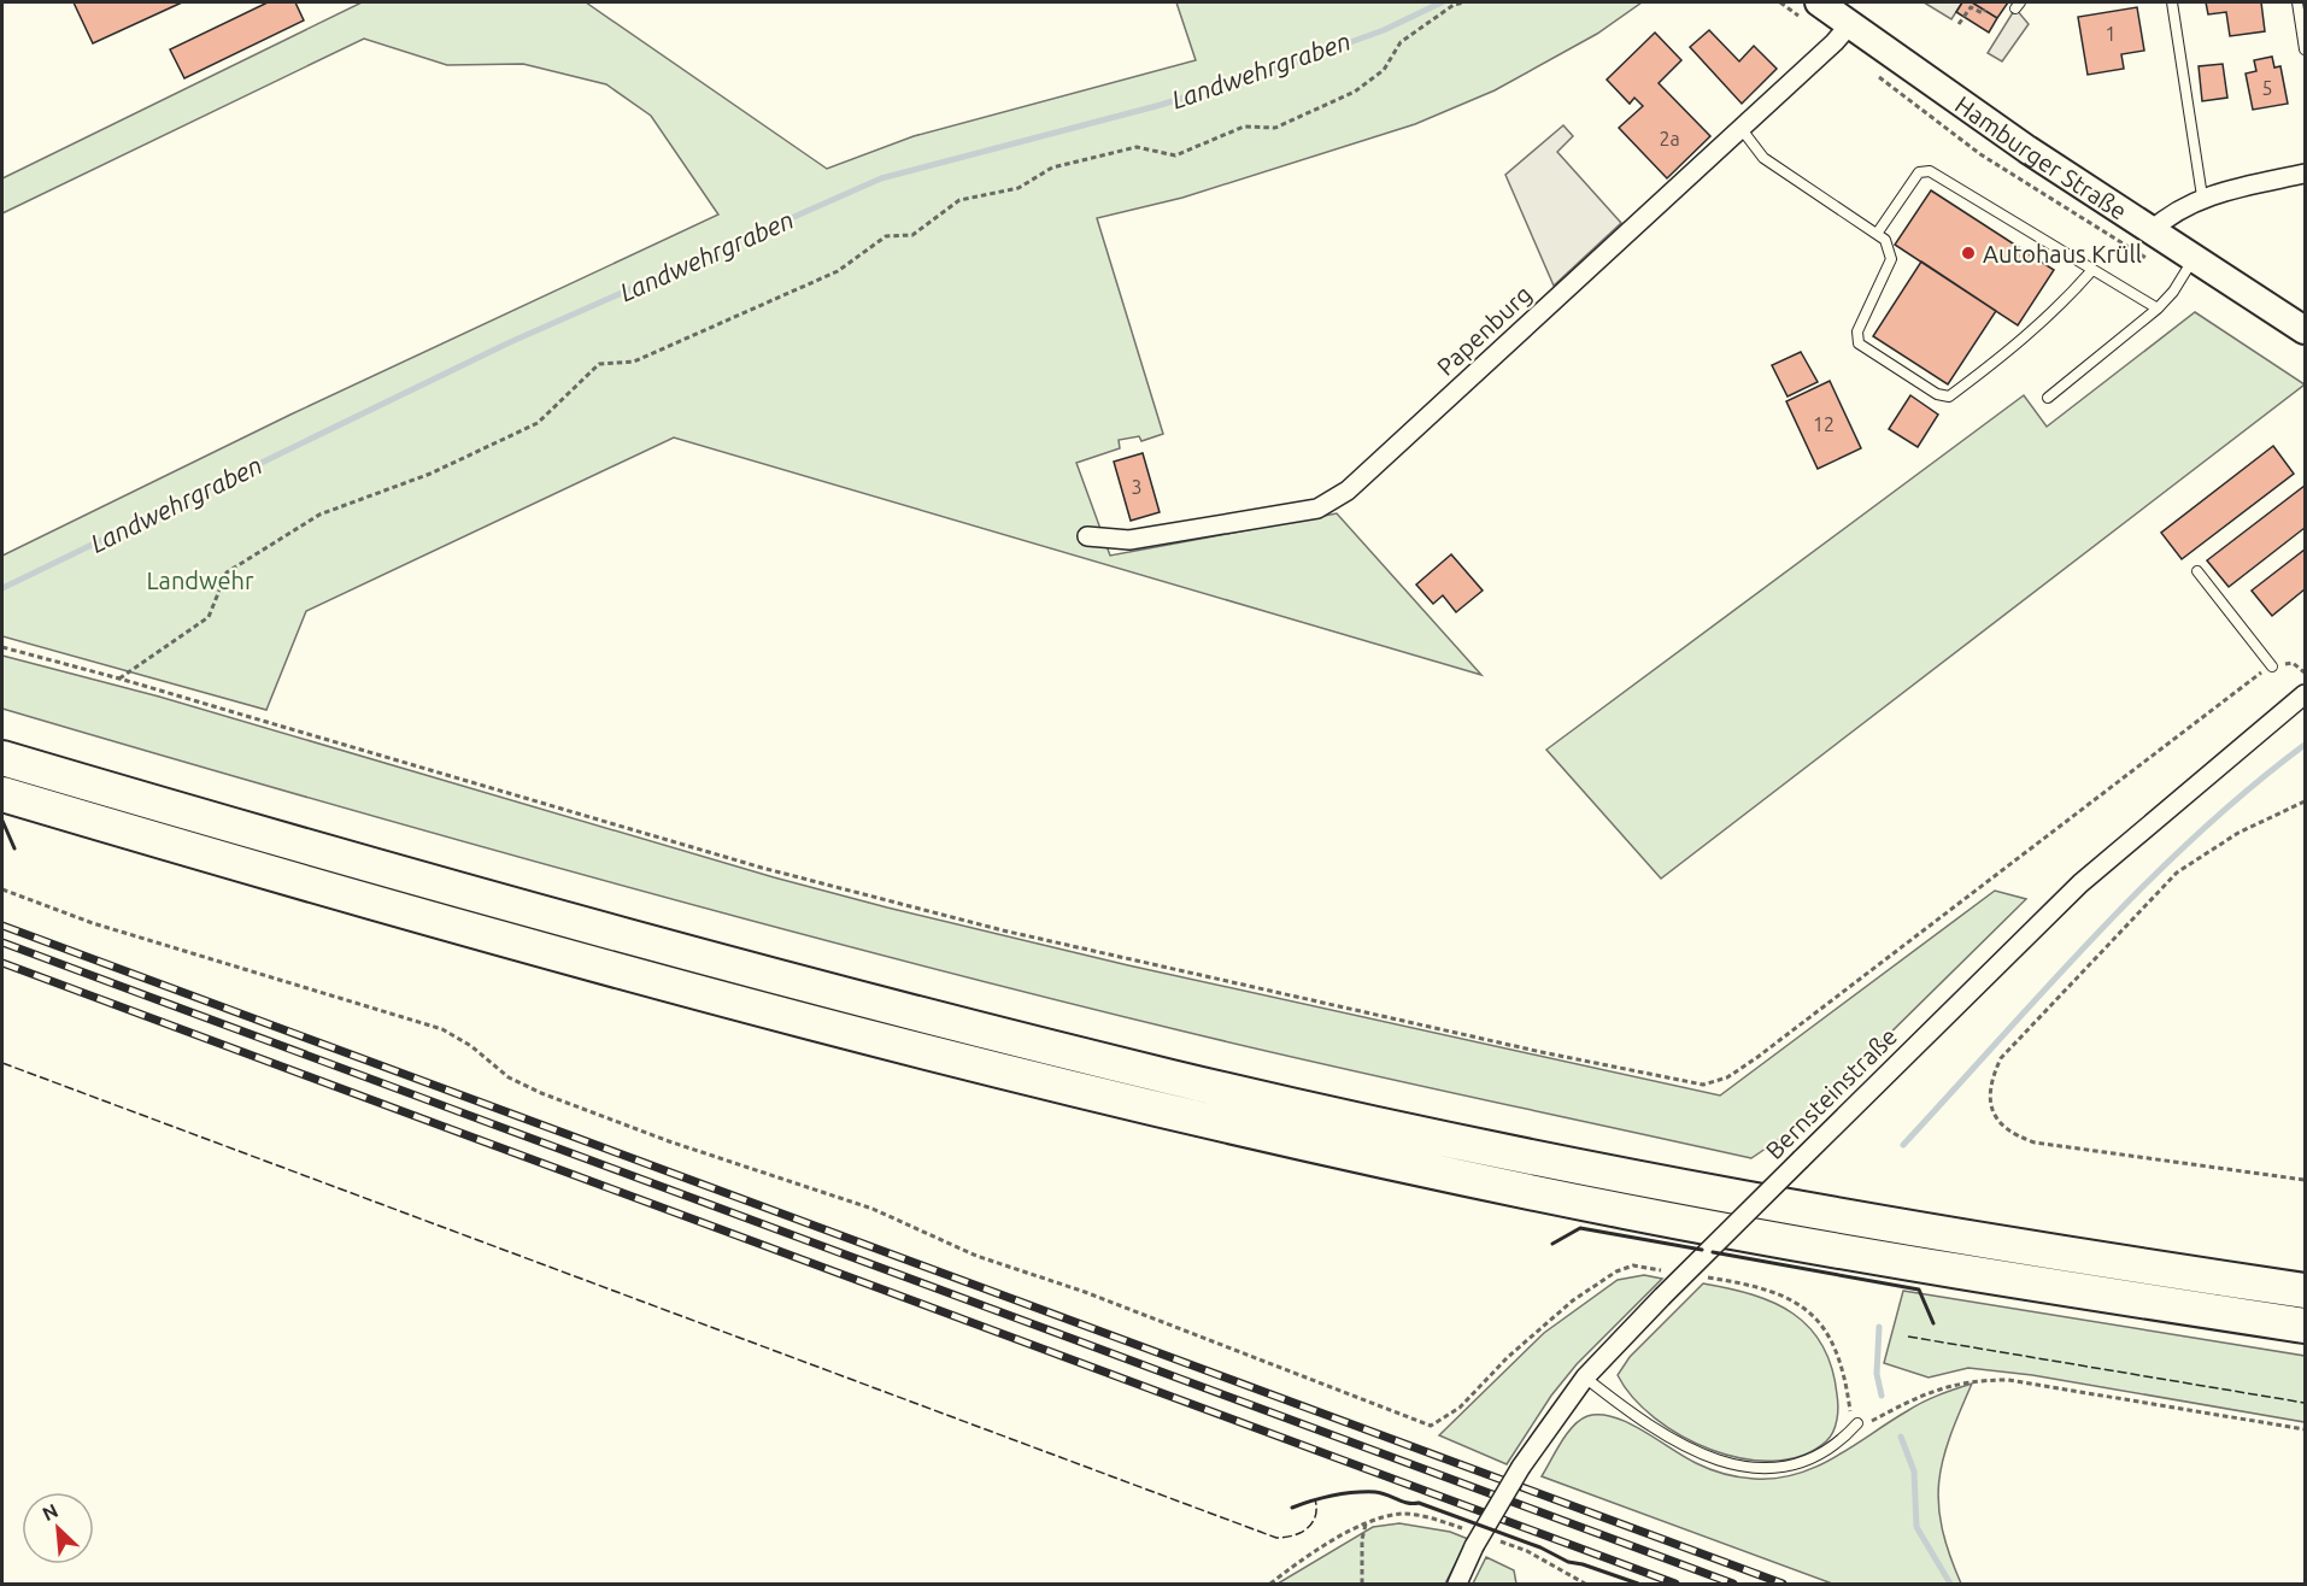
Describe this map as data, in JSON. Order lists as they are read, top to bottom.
{
  "streets": {
    "main road": ["Hamburger Straße"],
    "street": ["Papenburg", "Bernsteinstraße"]
  },
  "crossings": [
    ["Hamburger Straße", "Papenburg"]
  ],
  "water": ["Landwehrgraben"],
  "parks": ["Landwehr"],
  "places": ["Autohaus Krüll"],
  "house_numbers": [
    "1",
    "5",
    "2a",
    "12",
    "3"
  ],
  "north": "top left"
}
